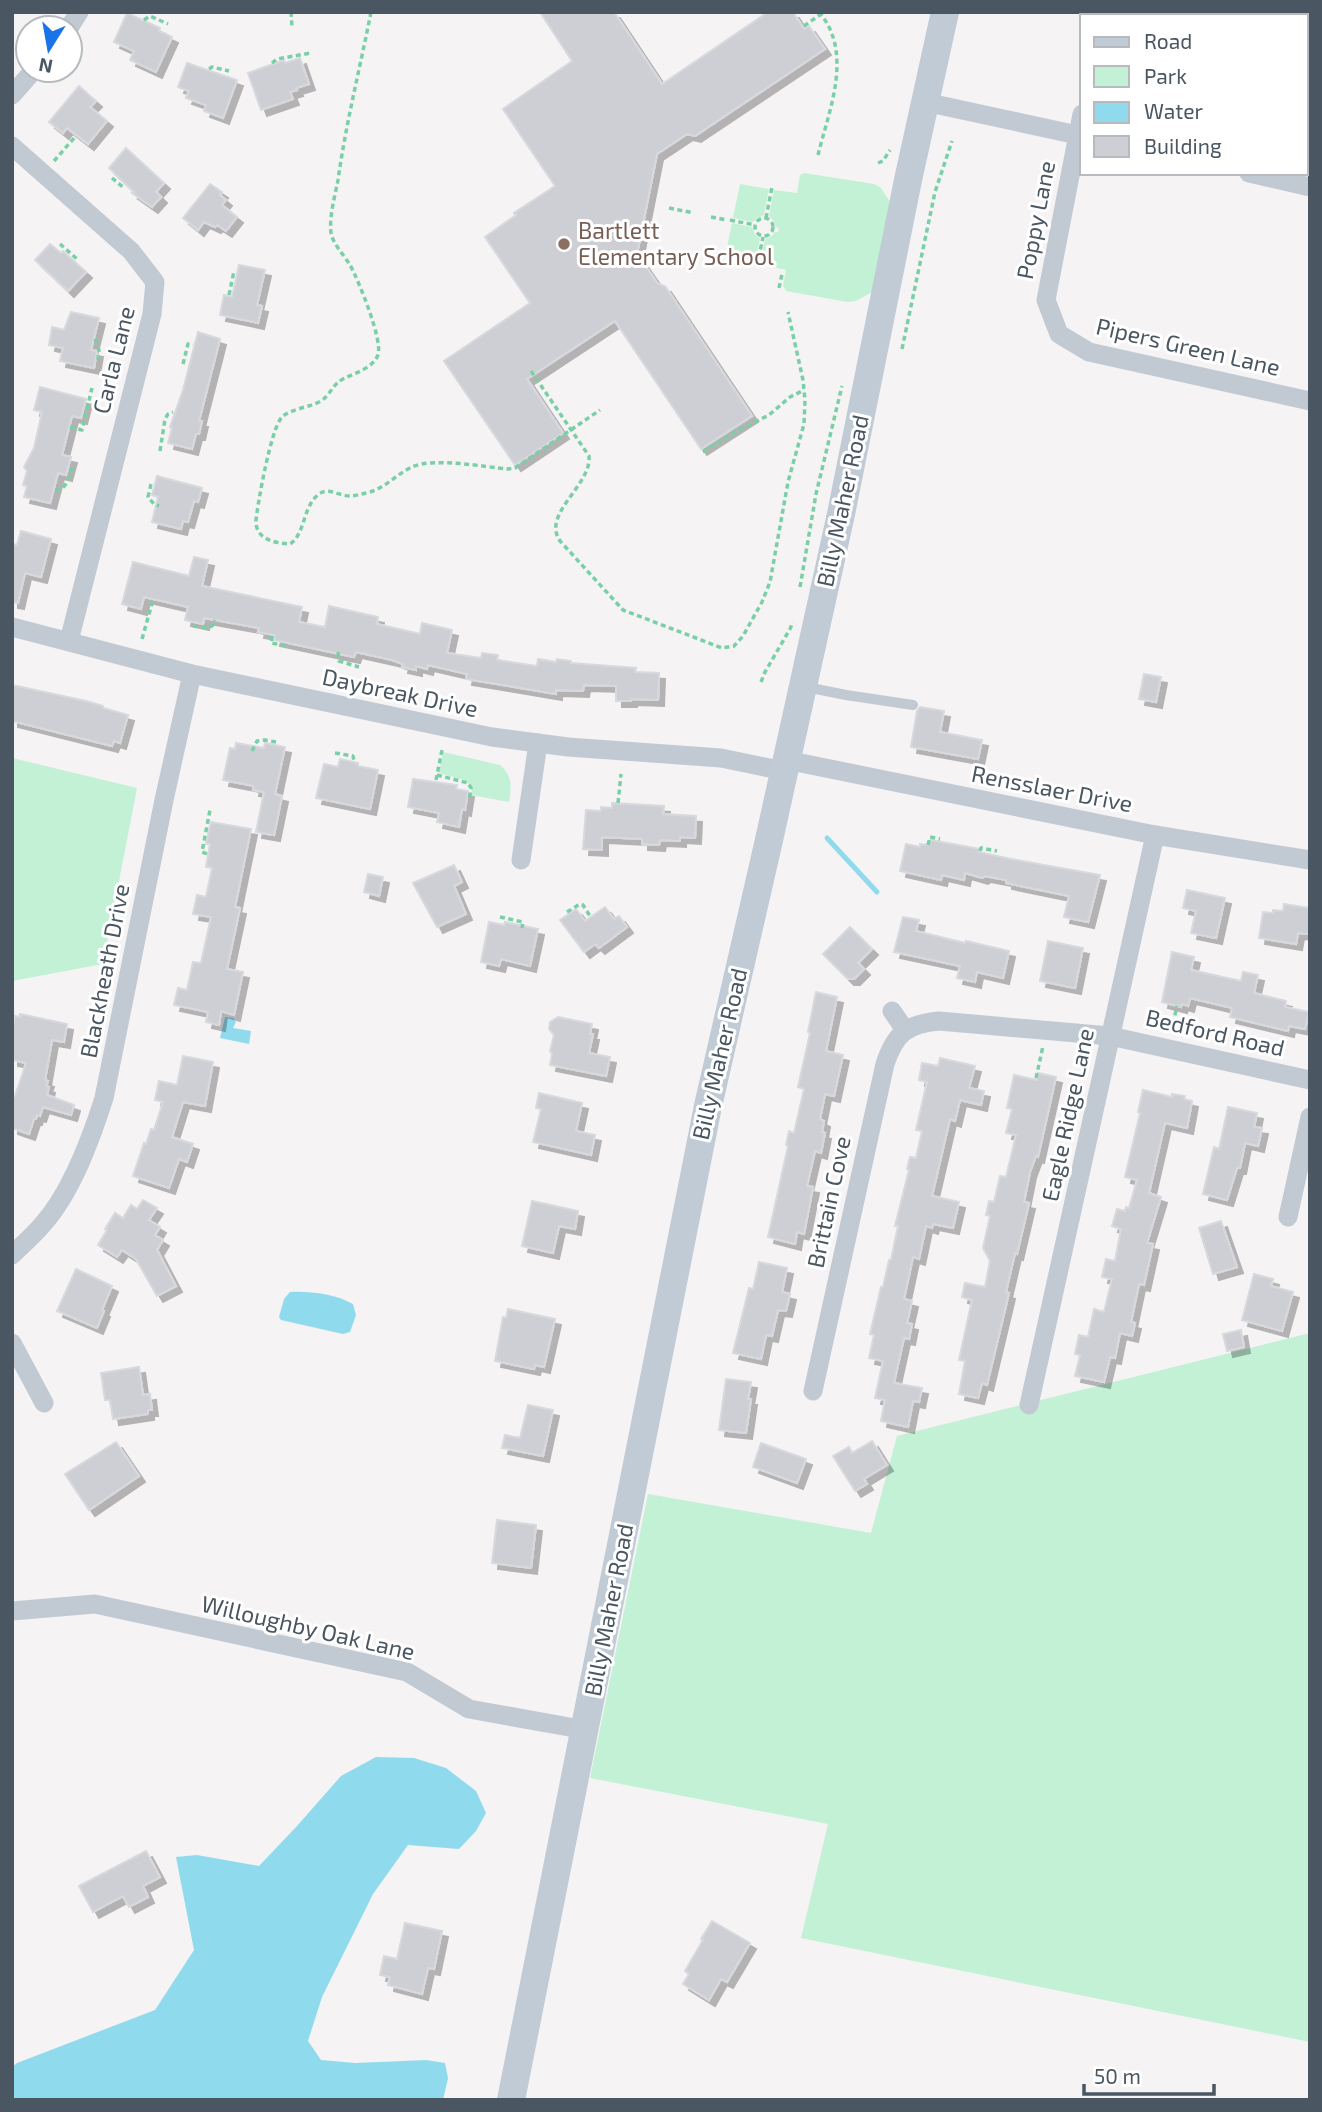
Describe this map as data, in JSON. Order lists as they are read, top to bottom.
{
  "streets": {
    "main road": ["Billy Maher Road"],
    "street": [
      "Poppy Lane",
      "Pipers Green Lane",
      "Carla Lane",
      "Daybreak Drive",
      "Rensslaer Drive",
      "Blackheath Drive",
      "Bedford Road",
      "Eagle Ridge Lane",
      "Brittain Cove",
      "Willoughby Oak Lane"
    ]
  },
  "crossings": [
    ["Poppy Lane", "Pipers Green Lane"],
    ["Carla Lane", "Daybreak Drive"],
    ["Billy Maher Road", "Daybreak Drive"],
    ["Billy Maher Road", "Rensslaer Drive"],
    ["Billy Maher Road", "Willoughby Oak Lane"],
    ["Daybreak Drive", "Rensslaer Drive"],
    ["Daybreak Drive", "Blackheath Drive"],
    ["Rensslaer Drive", "Eagle Ridge Lane"],
    ["Bedford Road", "Eagle Ridge Lane"]
  ],
  "places": ["Bartlett Elementary School"],
  "legend": [
    "Road",
    "Park",
    "Water",
    "Building"
  ],
  "scale_bar": "50 m",
  "north": "bottom"
}
